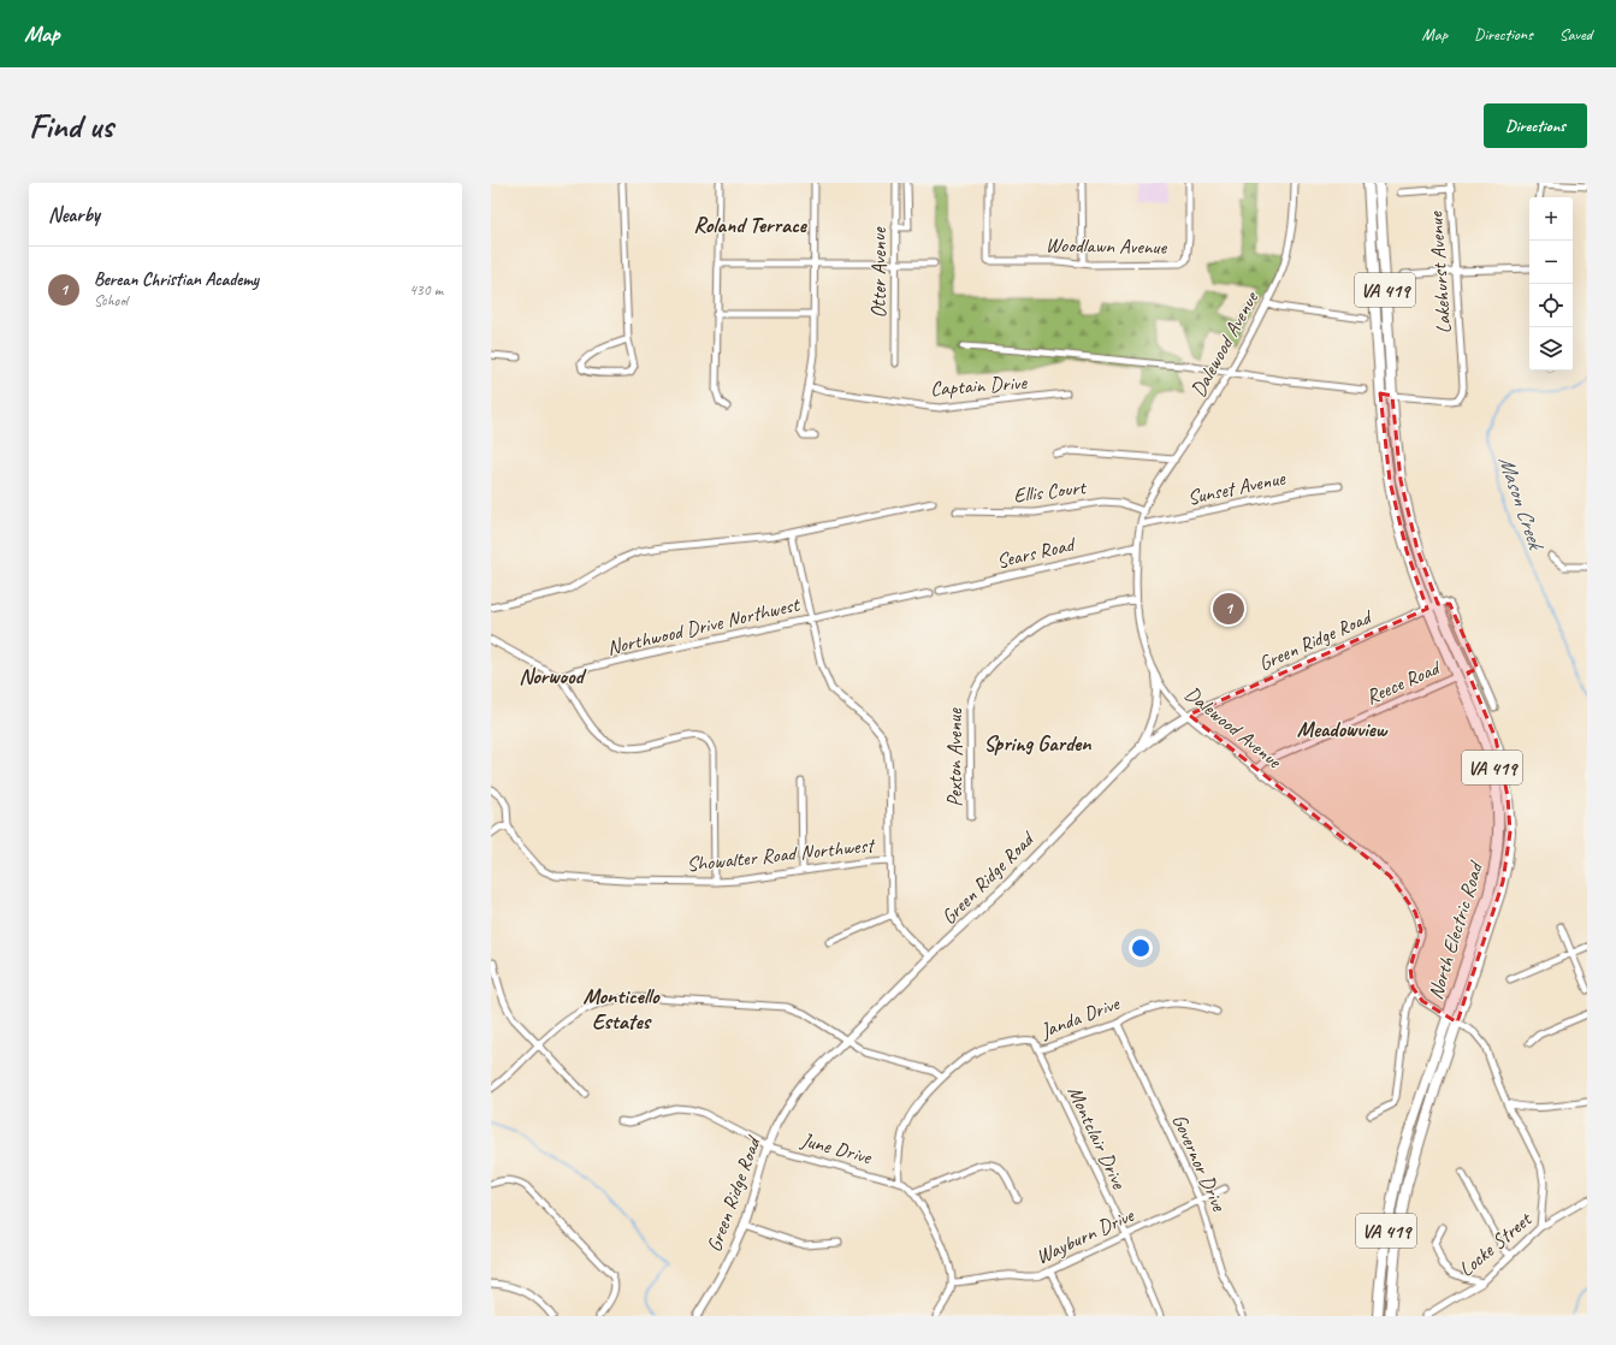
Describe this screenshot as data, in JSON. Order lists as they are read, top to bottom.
{
  "streets": {
    "main road": ["VA 419", "North Electric Road"],
    "street": [
      "Woodlawn Avenue",
      "Otter Avenue",
      "Lakehurst Avenue",
      "Dalewood Avenue",
      "Captain Drive",
      "Sunset Avenue",
      "Ellis Court",
      "Sears Road",
      "Northwood Drive Northwest",
      "Green Ridge Road",
      "Reece Road",
      "Pexton Avenue",
      "Showalter Road Northwest",
      "Janda Drive",
      "Montclair Drive",
      "June Drive",
      "Governor Drive",
      "Wayburn Drive",
      "Locke Street"
    ]
  },
  "crossings": [
    ["Lakehurst Avenue", "VA 419"],
    ["Lakehurst Avenue", "North Electric Road"],
    ["VA 419", "North Electric Road"],
    ["Dalewood Avenue", "Sunset Avenue"],
    ["Dalewood Avenue", "Ellis Court"],
    ["Dalewood Avenue", "Sears Road"],
    ["Dalewood Avenue", "Green Ridge Road"],
    ["Dalewood Avenue", "Reece Road"],
    ["Dalewood Avenue", "Pexton Avenue"],
    ["Green Ridge Road", "North Electric Road"],
    ["Green Ridge Road", "June Drive"],
    ["Reece Road", "North Electric Road"],
    ["Janda Drive", "Montclair Drive"],
    ["Janda Drive", "June Drive"],
    ["Janda Drive", "Governor Drive"],
    ["Montclair Drive", "Wayburn Drive"],
    ["June Drive", "Wayburn Drive"],
    ["Governor Drive", "Wayburn Drive"]
  ],
  "districts": [
    "Roland Terrace",
    "Norwood",
    "Meadowview",
    "Spring Garden",
    "Monticello Estates"
  ],
  "water": ["Mason Creek"],
  "page": {
    "header": "Map",
    "nav": ["Map", "Directions", "Saved"],
    "buttons": "Directions",
    "title": "Find us",
    "heading": "Nearby",
    "map_buttons": ["+", "−"],
    "list": [
      {
        "mark": "1",
        "name": "Berean Christian Academy",
        "note": "School",
        "value": "430 m"
      }
    ],
    "pins": "1"
  }
}
